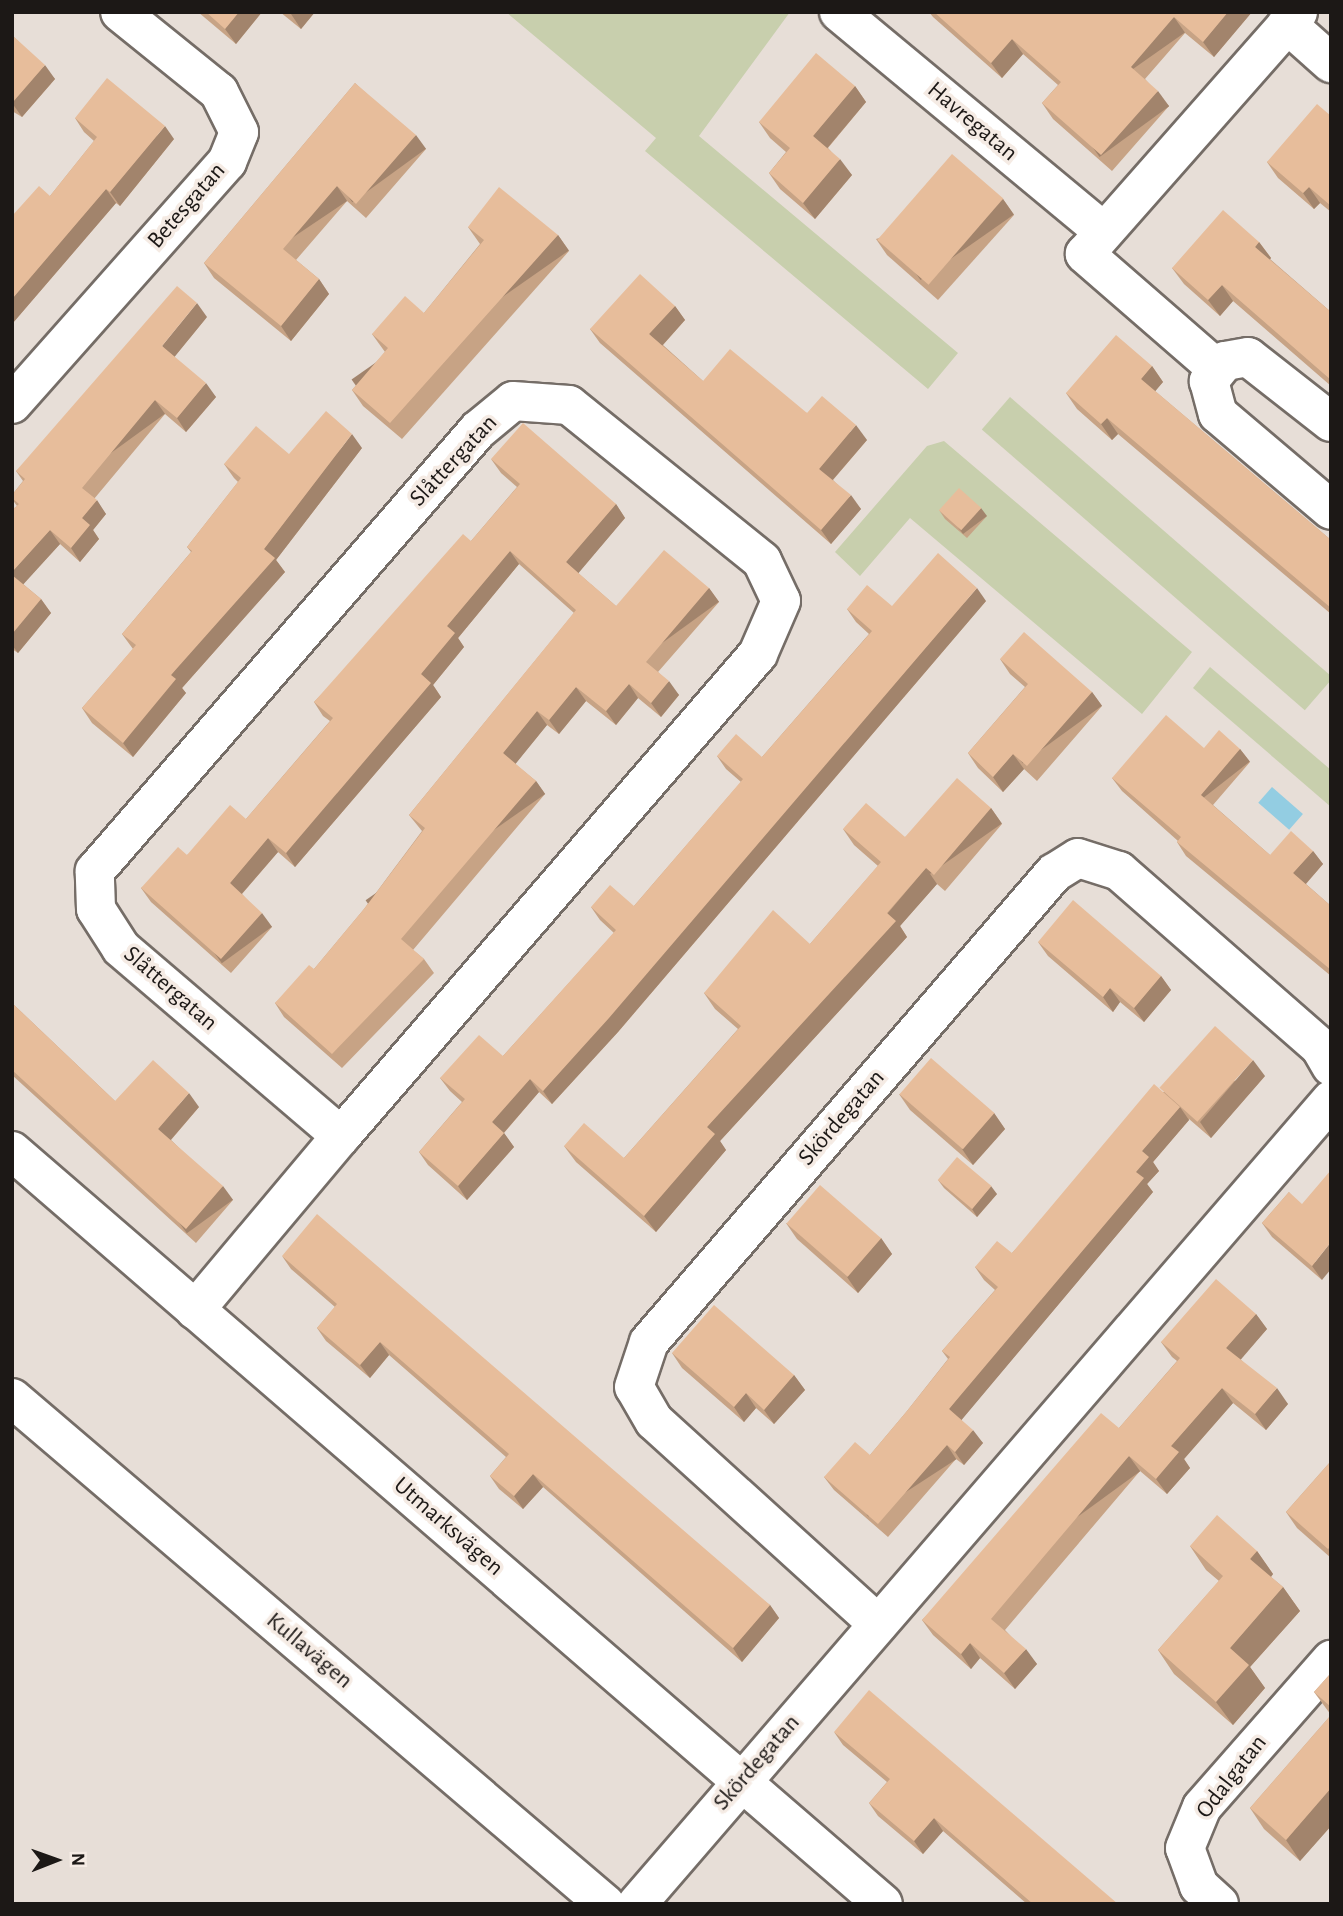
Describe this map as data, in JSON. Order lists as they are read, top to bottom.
{
  "streets": {
    "street": [
      "Havregatan",
      "Betesgatan",
      "Slåttergatan",
      "Skördegatan",
      "Utmarksvägen",
      "Kullavägen",
      "Odalgatan"
    ]
  },
  "crossings": [
    ["Slåttergatan", "Utmarksvägen"],
    ["Skördegatan", "Utmarksvägen"]
  ],
  "north": "right"
}
